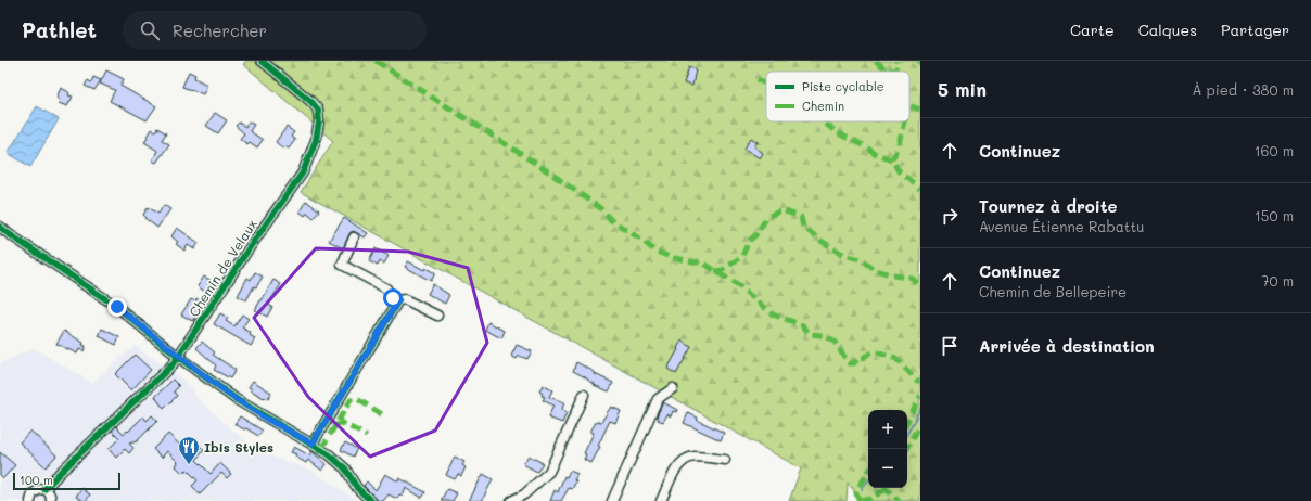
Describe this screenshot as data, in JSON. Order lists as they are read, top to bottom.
{
  "streets": {
    "street": ["Chemin de Velaux"]
  },
  "places": {
    "restaurant": ["Ibis Styles"]
  },
  "legend": ["Piste cyclable", "Chemin"],
  "scale_bar": "100 m",
  "page": {
    "header": "Pathlet",
    "search": "Rechercher",
    "nav": ["Carte", "Calques", "Partager"],
    "heading": ["5 min", "À pied · 380 m"],
    "list": [
      ["Continuez", "160 m"],
      ["Tournez à droite", "Avenue Étienne Rabattu", "150 m"],
      ["Continuez", "Chemin de Bellepeire", "70 m"],
      "Arrivée à destination"
    ],
    "map_buttons": ["+", "−"],
    "scale": "100 m"
  }
}
